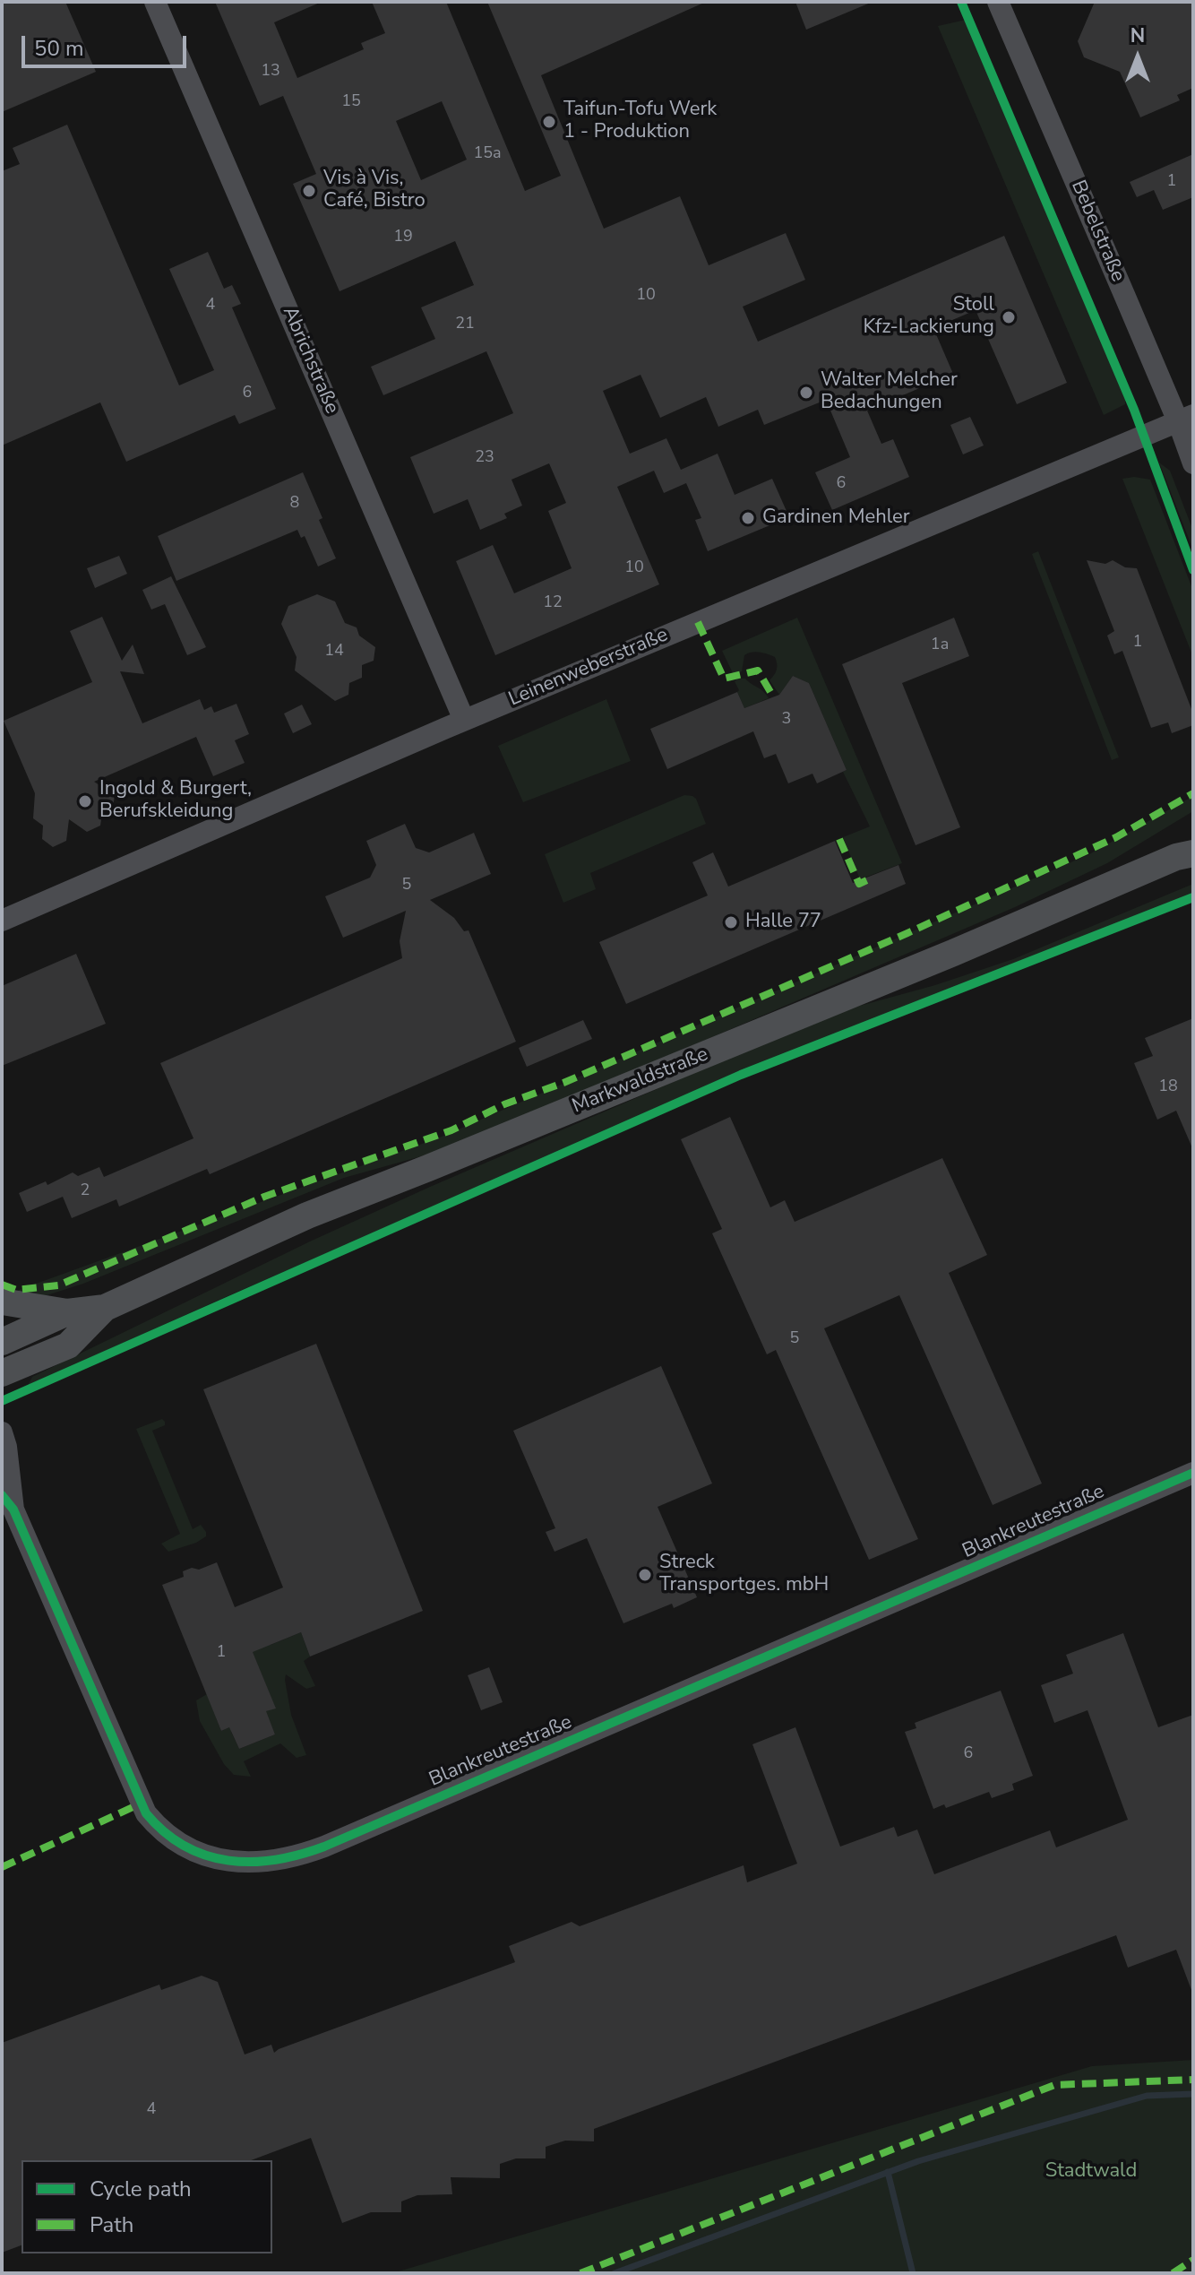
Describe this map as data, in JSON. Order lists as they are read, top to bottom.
{
  "streets": {
    "main road": ["Markwaldstraße"],
    "street": [
      "Bebelstraße",
      "Abrichstraße",
      "Leinenweberstraße",
      "Blankreutestraße"
    ]
  },
  "crossings": [
    ["Bebelstraße", "Leinenweberstraße"],
    ["Abrichstraße", "Leinenweberstraße"]
  ],
  "parks": ["Stadtwald"],
  "places": [
    "Taifun-Tofu Werk 1 - Produktion",
    "Vis à Vis, Café, Bistro",
    "Stoll Kfz-Lackierung",
    "Walter Melcher Bedachungen",
    "Gardinen Mehler",
    "Ingold & Burgert, Berufskleidung",
    "Halle 77",
    "Streck Transportges. mbH"
  ],
  "house_numbers": [
    "13",
    "15",
    "15a",
    "1",
    "19",
    "10",
    "4",
    "21",
    "6",
    "23",
    "6",
    "8",
    "10",
    "12",
    "1",
    "1a",
    "14",
    "3",
    "5",
    "18",
    "2",
    "5",
    "1",
    "6",
    "4"
  ],
  "legend": ["Cycle path", "Path"],
  "scale_bar": "50 m",
  "north": "top"
}
